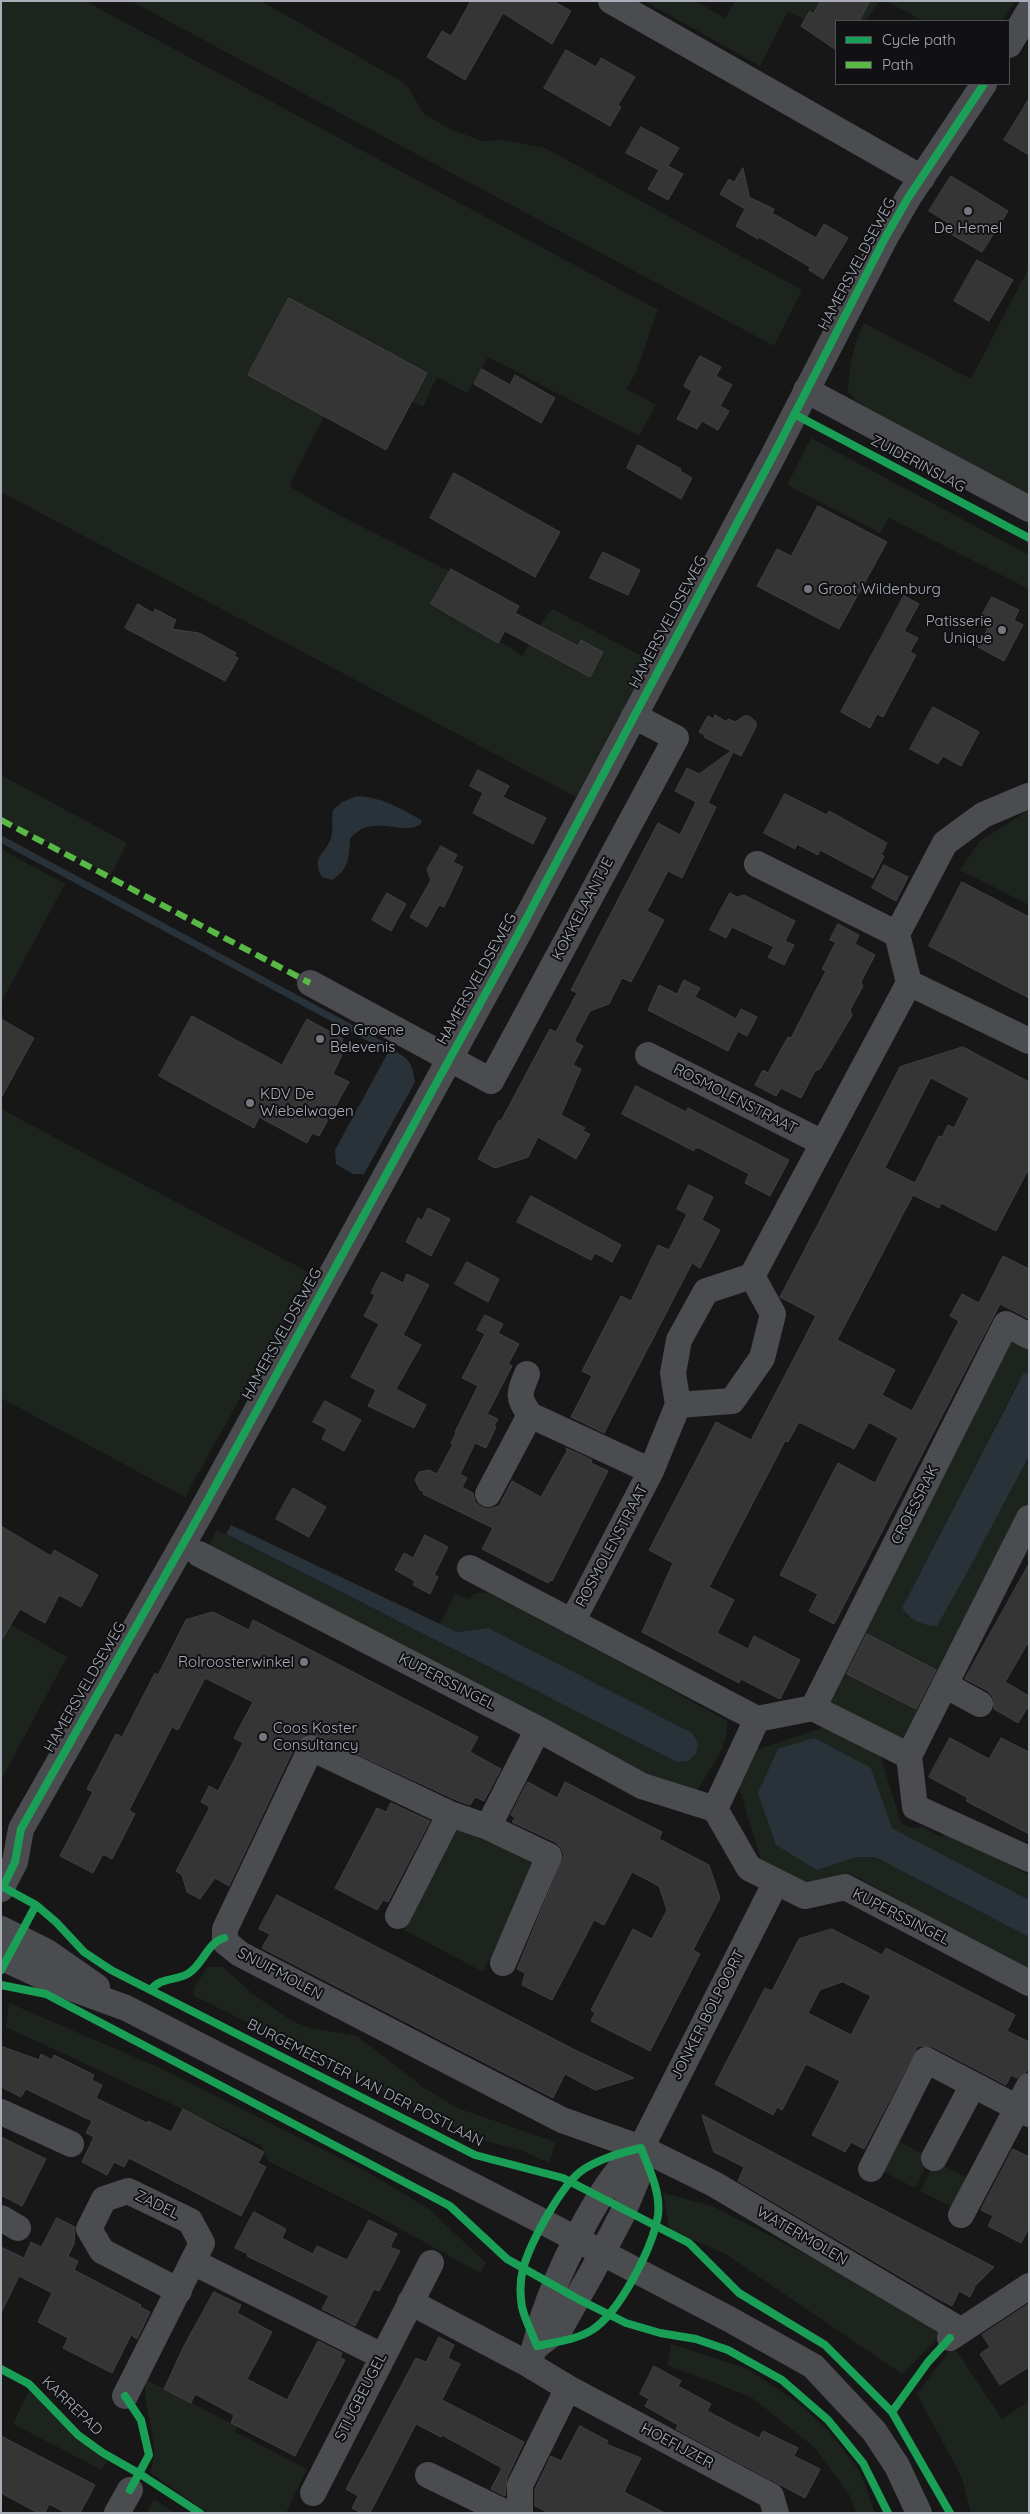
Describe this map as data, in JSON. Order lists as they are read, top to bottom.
{
  "streets": {
    "street": [
      "HAMERSVELDSEWEG",
      "ZUIDERINSLAG",
      "KOKKELAANTJE",
      "ROSMOLENSTRAAT",
      "CROESSRAK",
      "KUPERSSINGEL",
      "SNUIFMOLEN",
      "JONKER BOLPOORT",
      "ZADEL",
      "WATERMOLEN",
      "STIJGBEUGEL",
      "HOEFIJZER"
    ],
    "cycle path": ["BURGEMEESTER VAN DER POSTLAAN", "KARREPAD"]
  },
  "crossings": [
    ["HAMERSVELDSEWEG", "ZUIDERINSLAG"],
    ["HAMERSVELDSEWEG", "KOKKELAANTJE"],
    ["KUPERSSINGEL", "JONKER BOLPOORT"],
    ["SNUIFMOLEN", "JONKER BOLPOORT"],
    ["SNUIFMOLEN", "WATERMOLEN"],
    ["JONKER BOLPOORT", "WATERMOLEN"]
  ],
  "places": [
    "De Hemel",
    "Groot Wildenburg",
    "Patisserie Unique",
    "De Groene Belevenis",
    "KDV De Wiebelwagen",
    "Rolroosterwinkel",
    "Coos Koster Consultancy"
  ],
  "legend": ["Cycle path", "Path"]
}
